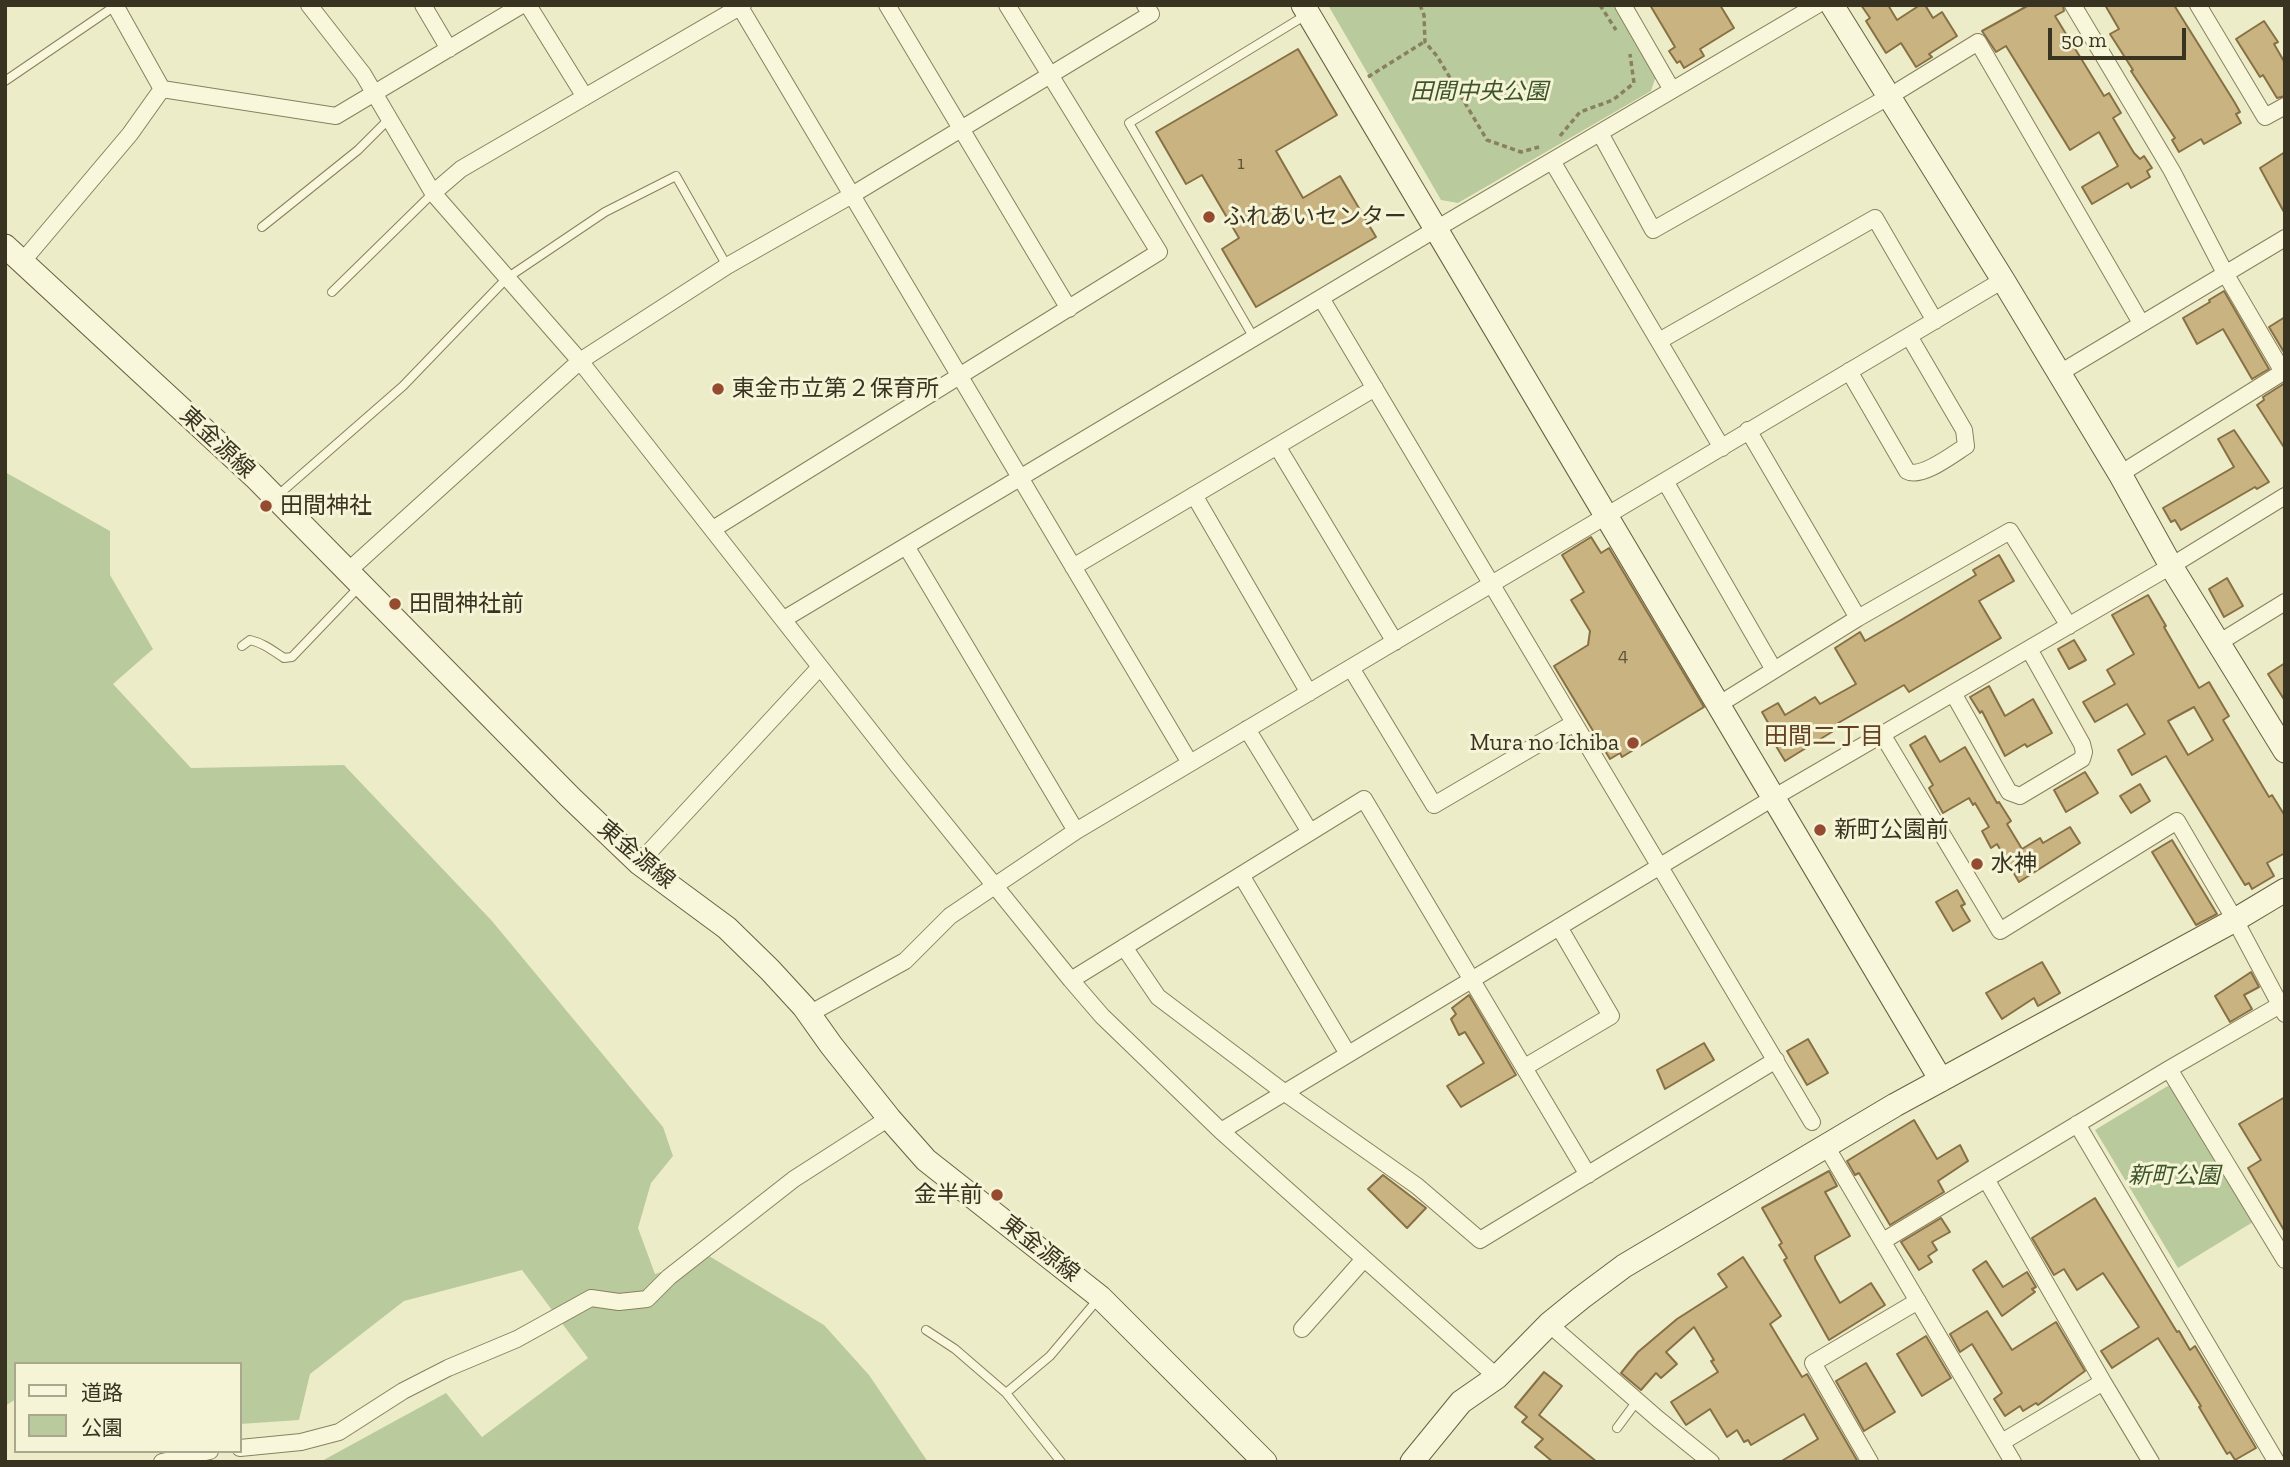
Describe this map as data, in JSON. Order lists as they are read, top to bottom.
{
  "streets": {
    "street": ["東金源線"]
  },
  "districts": ["田間二丁目"],
  "parks": ["田間中央公園", "新町公園"],
  "places": [
    "ふれあいセンター",
    "東金市立第２保育所",
    "田間神社",
    "田間神社前",
    "Mura no Ichiba",
    "新町公園前",
    "水神",
    "金半前"
  ],
  "house_numbers": ["1", "4"],
  "legend": ["道路", "公園"],
  "scale_bar": "50 m"
}
